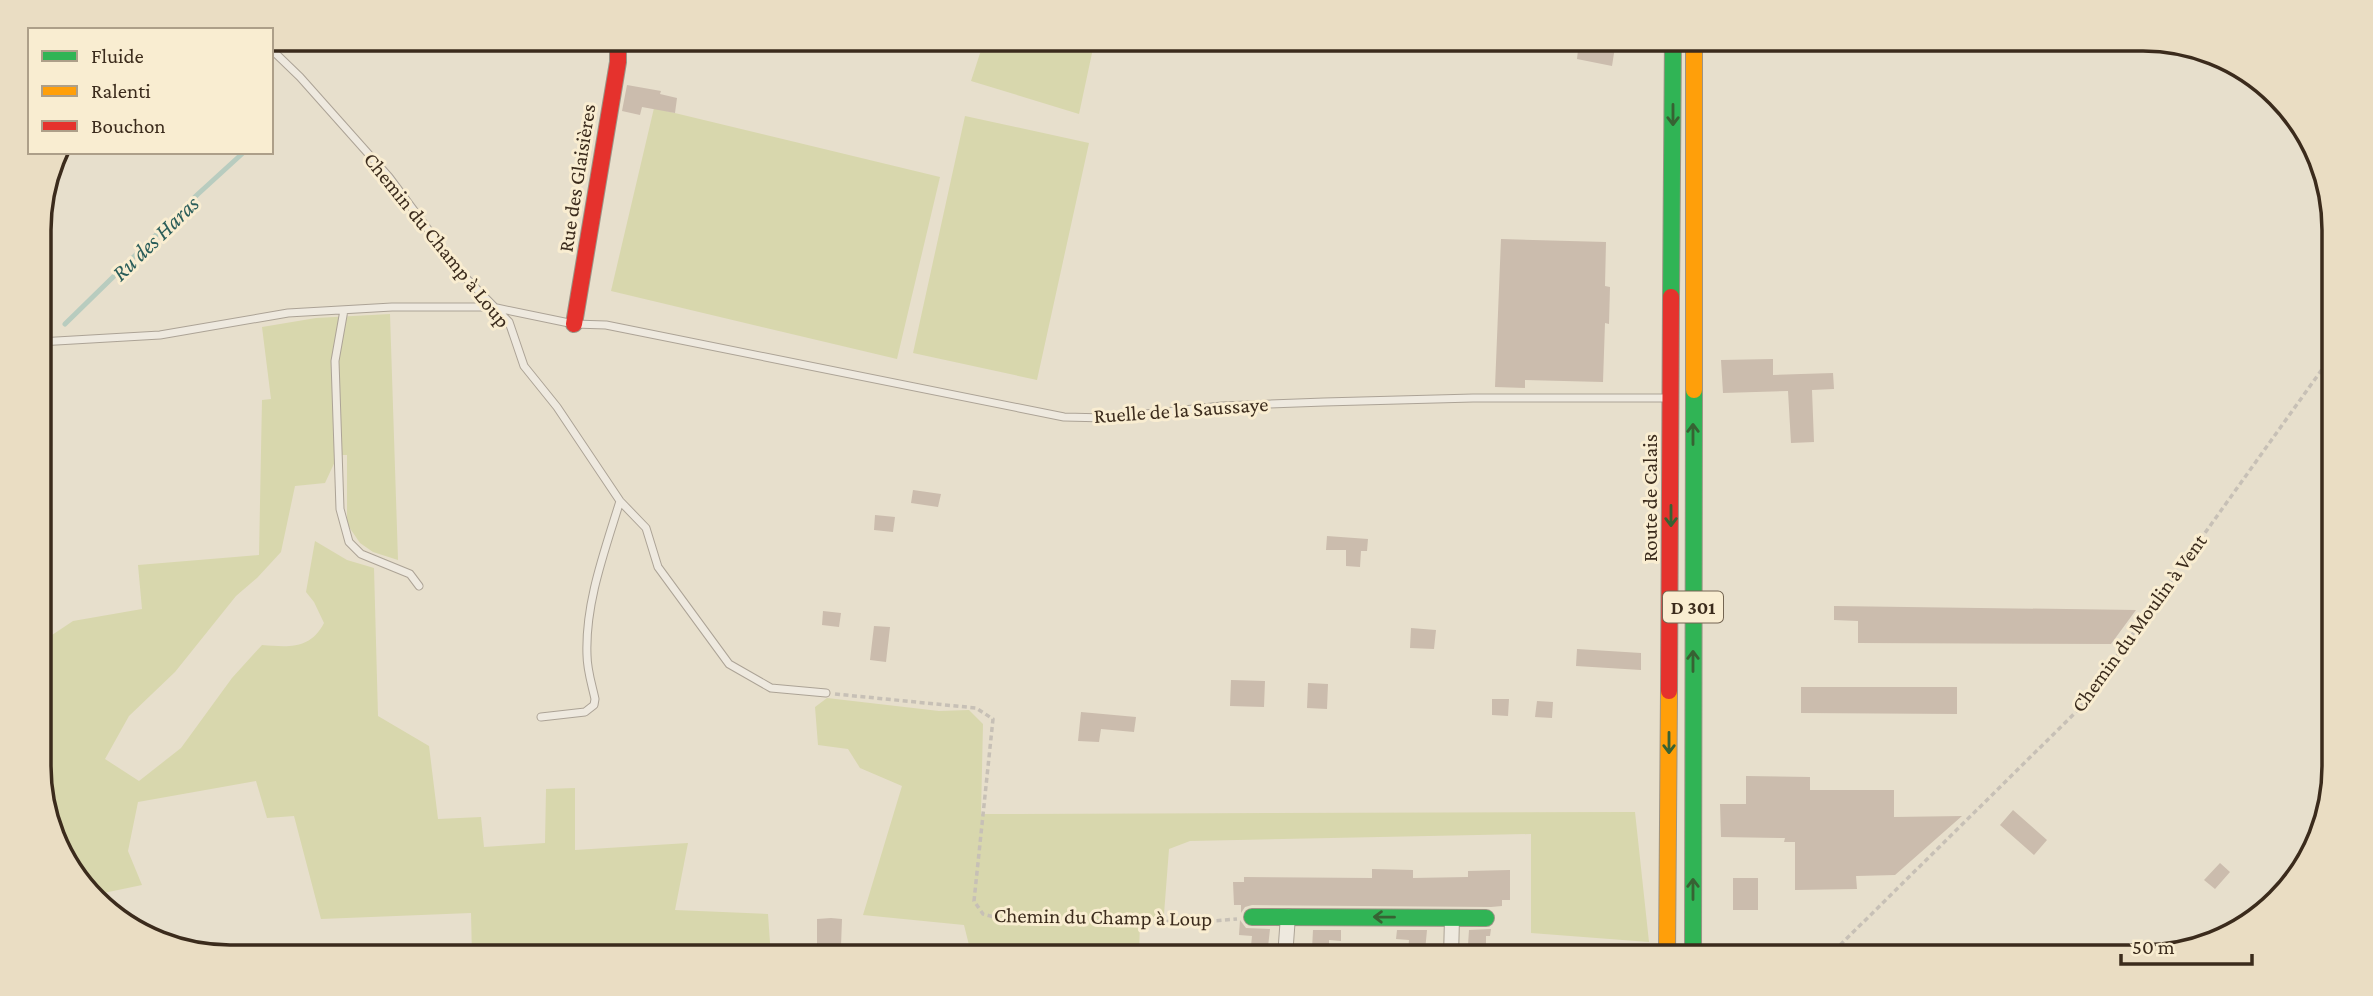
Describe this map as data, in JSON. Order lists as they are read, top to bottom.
{
  "streets": {
    "main road": ["Rue des Glaisières", "Route de Calais", "D 301"],
    "lane": ["Chemin du Champ à Loup", "Ruelle de la Saussaye"],
    "path": ["Chemin du Moulin à Vent"]
  },
  "crossings": [
    ["Rue des Glaisières", "Ruelle de la Saussaye"],
    ["Chemin du Champ à Loup", "Ruelle de la Saussaye"],
    ["Ruelle de la Saussaye", "Route de Calais"]
  ],
  "water": ["Ru des Haras"],
  "legend": ["Fluide", "Ralenti", "Bouchon"],
  "scale_bar": "50 m"
}
